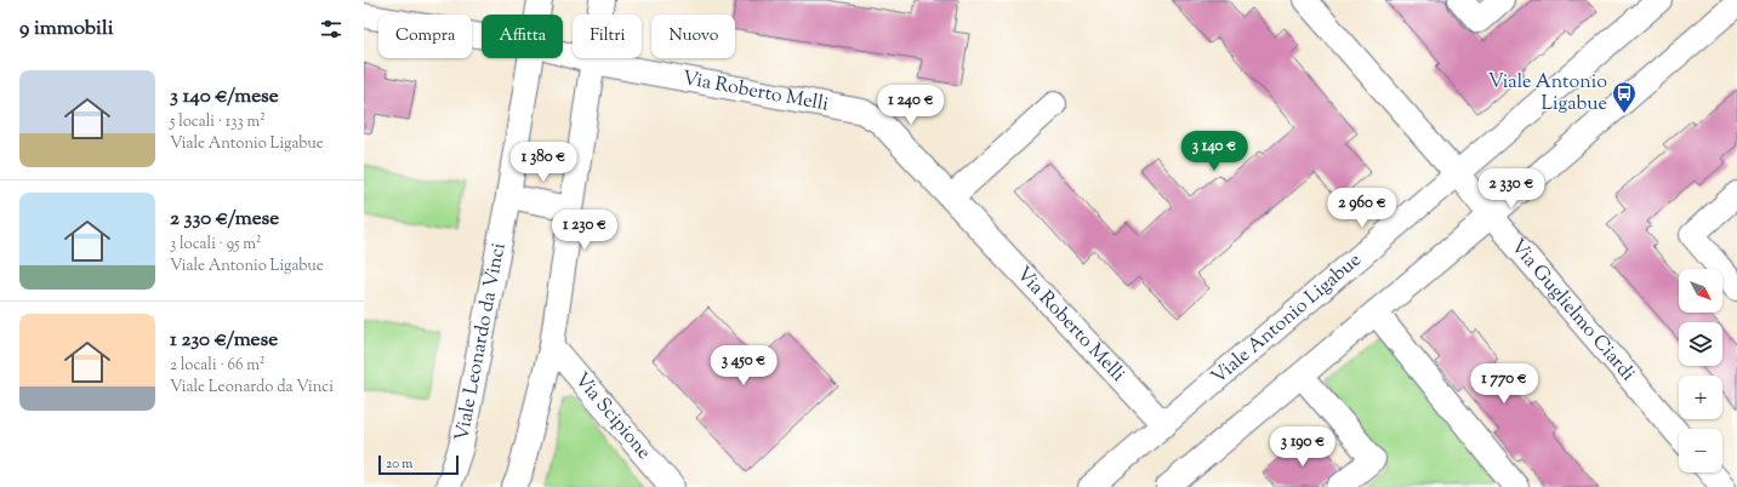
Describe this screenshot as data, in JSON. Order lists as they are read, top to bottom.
{
  "streets": {
    "street": [
      "Via Roberto Melli",
      "Via Guglielmo Ciardi",
      "Viale Antonio Ligabue",
      "Viale Leonardo da Vinci",
      "Via Scipione"
    ]
  },
  "crossings": [
    ["Via Roberto Melli", "Viale Antonio Ligabue"],
    ["Via Guglielmo Ciardi", "Viale Antonio Ligabue"]
  ],
  "places": {
    "bus stop": ["Viale Antonio Ligabue"]
  },
  "scale_bar": "20 m",
  "north": "bottom right",
  "page": {
    "heading": "9 immobili",
    "chip": [
      "Compra",
      "Affitta",
      "Filtri",
      "Nuovo"
    ],
    "list": [
      {
        "name": "3 140 €/mese",
        "note": "5 locali · 133 m² · Viale Antonio Ligabue"
      },
      {
        "name": "2 330 €/mese",
        "note": "3 locali · 95 m² · Viale Antonio Ligabue"
      },
      {
        "name": "1 230 €/mese",
        "note": "2 locali · 66 m² · Viale Leonardo da Vinci"
      }
    ],
    "price": [
      "1 240 €",
      "3 140 €",
      "1 380 €",
      "2 330 €",
      "2 960 €",
      "1 230 €",
      "3 450 €",
      "1 770 €",
      "3 190 €"
    ],
    "map_buttons": ["+", "−"],
    "scale": "20 m"
  }
}
